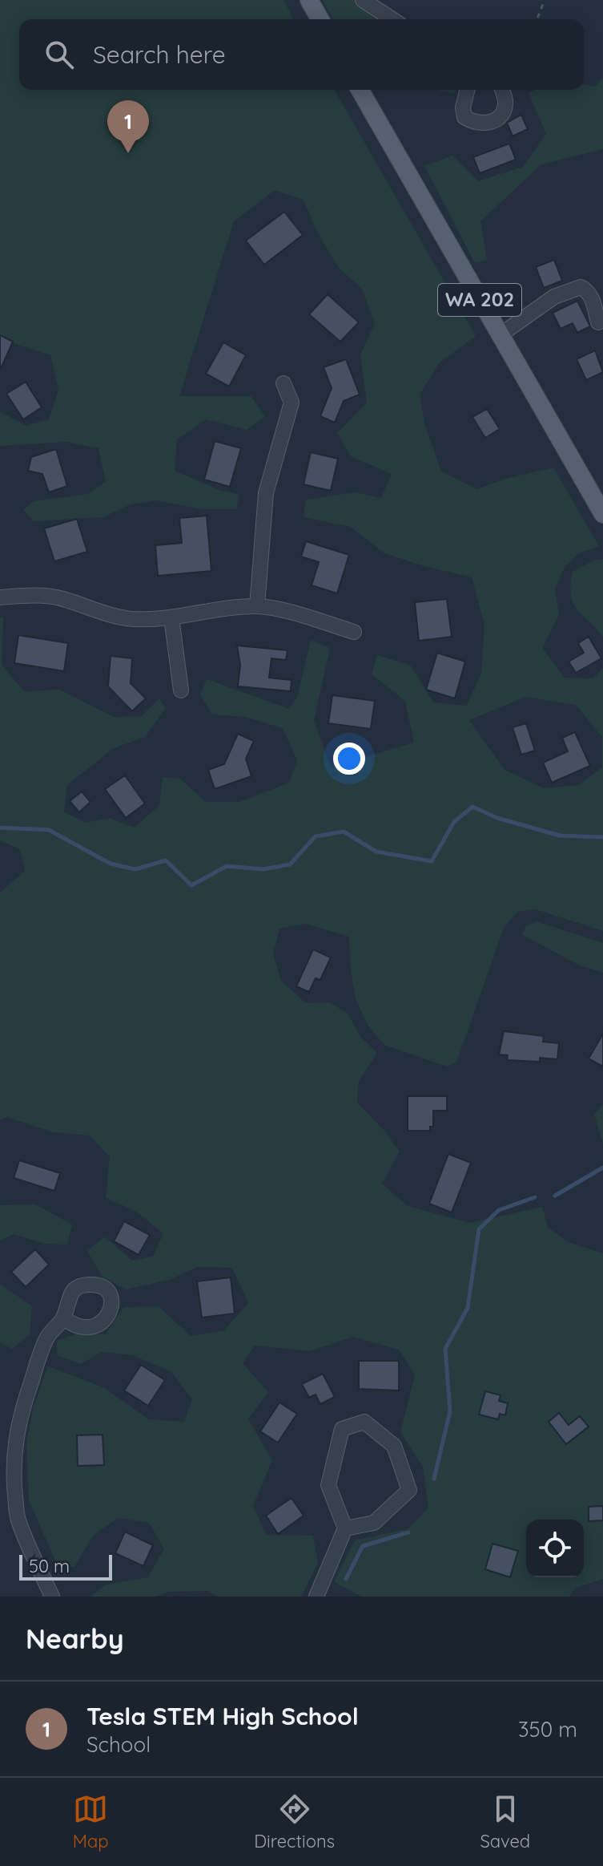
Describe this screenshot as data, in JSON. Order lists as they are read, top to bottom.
{
  "streets": {
    "main road": ["WA 202"]
  },
  "scale_bar": "50 m",
  "page": {
    "search": "Search here",
    "pins": "1",
    "scale": "50 m",
    "heading": "Nearby",
    "list": [
      {
        "mark": "1",
        "name": "Tesla STEM High School",
        "note": "School",
        "value": "350 m"
      }
    ],
    "nav": ["Map", "Directions", "Saved"]
  }
}
